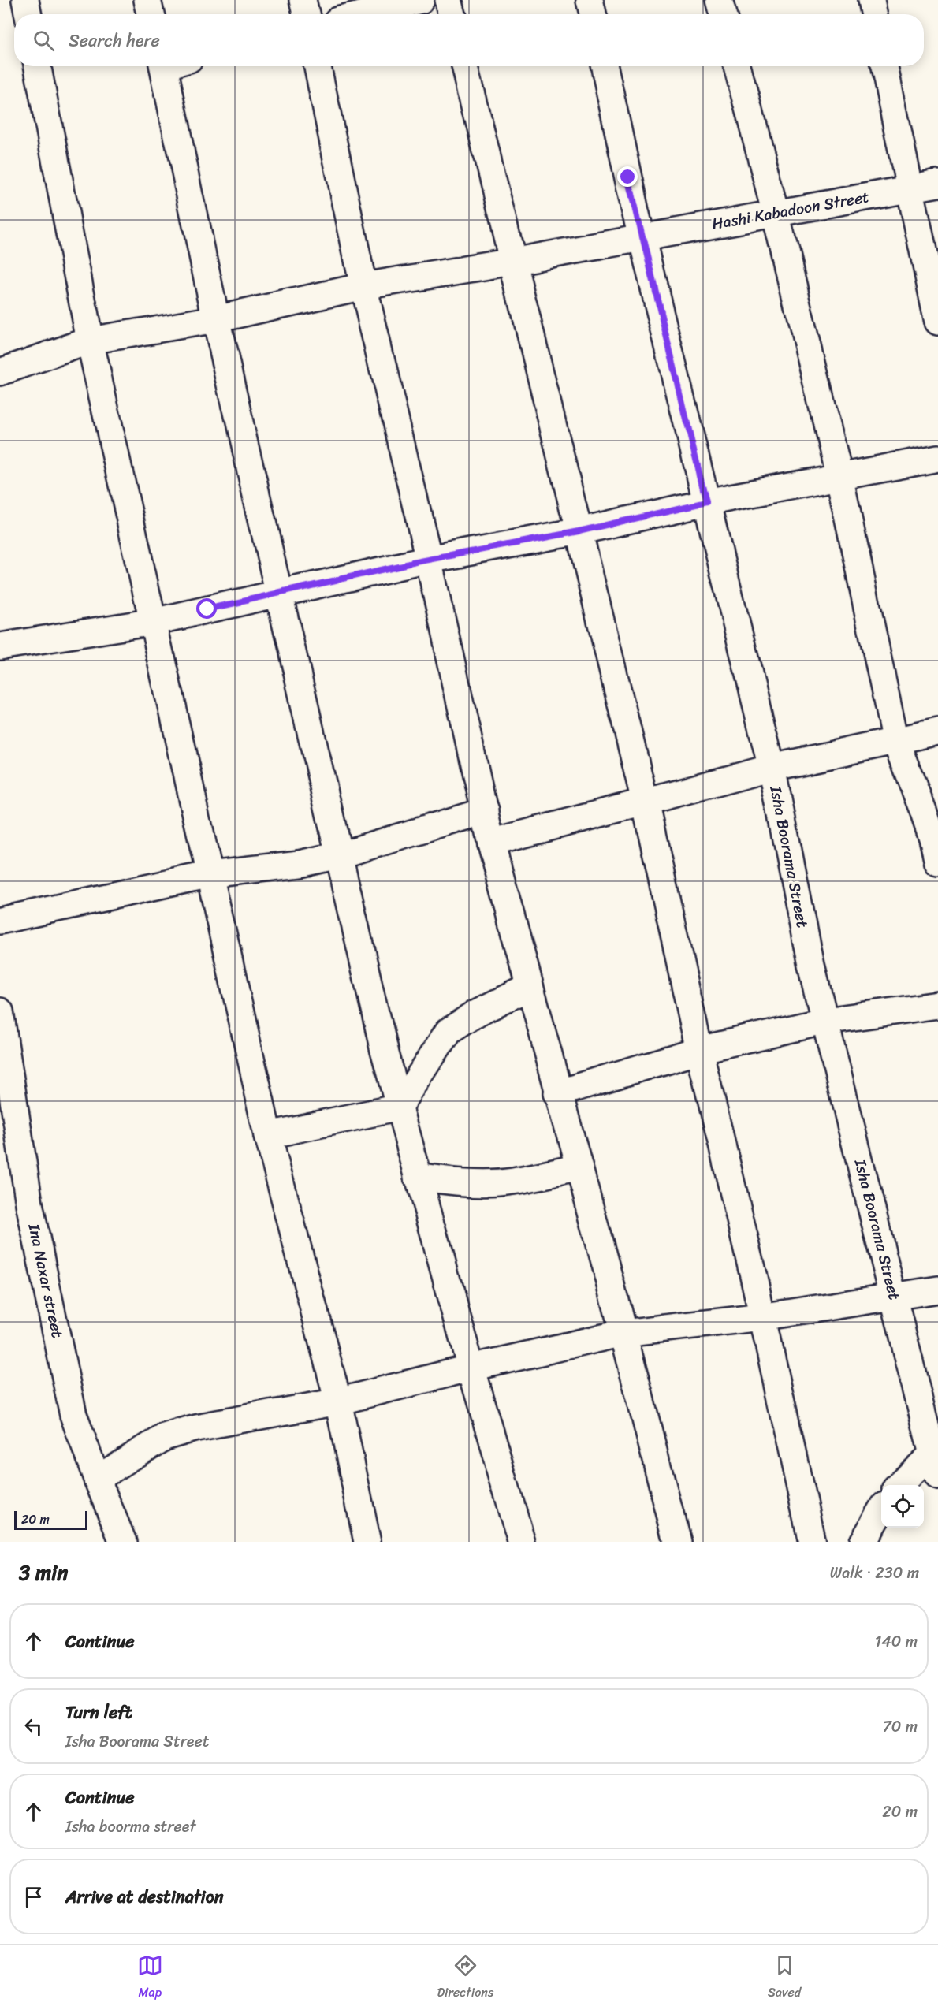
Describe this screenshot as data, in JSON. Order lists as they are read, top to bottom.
{
  "streets": {
    "street": ["Hashi Kabadoon Street", "Isha Boorama Street", "Ina Naxar street"]
  },
  "crossings": [
    ["Hashi Kabadoon Street", "Isha Boorama Street"]
  ],
  "scale_bar": "20 m",
  "page": {
    "search": "Search here",
    "scale": "20 m",
    "heading": ["3 min", "Walk · 230 m"],
    "list": [
      ["Continue", "140 m"],
      ["Turn left", "Isha Boorama Street", "70 m"],
      ["Continue", "Isha boorma street", "20 m"],
      "Arrive at destination"
    ],
    "nav": ["Map", "Directions", "Saved"]
  }
}
